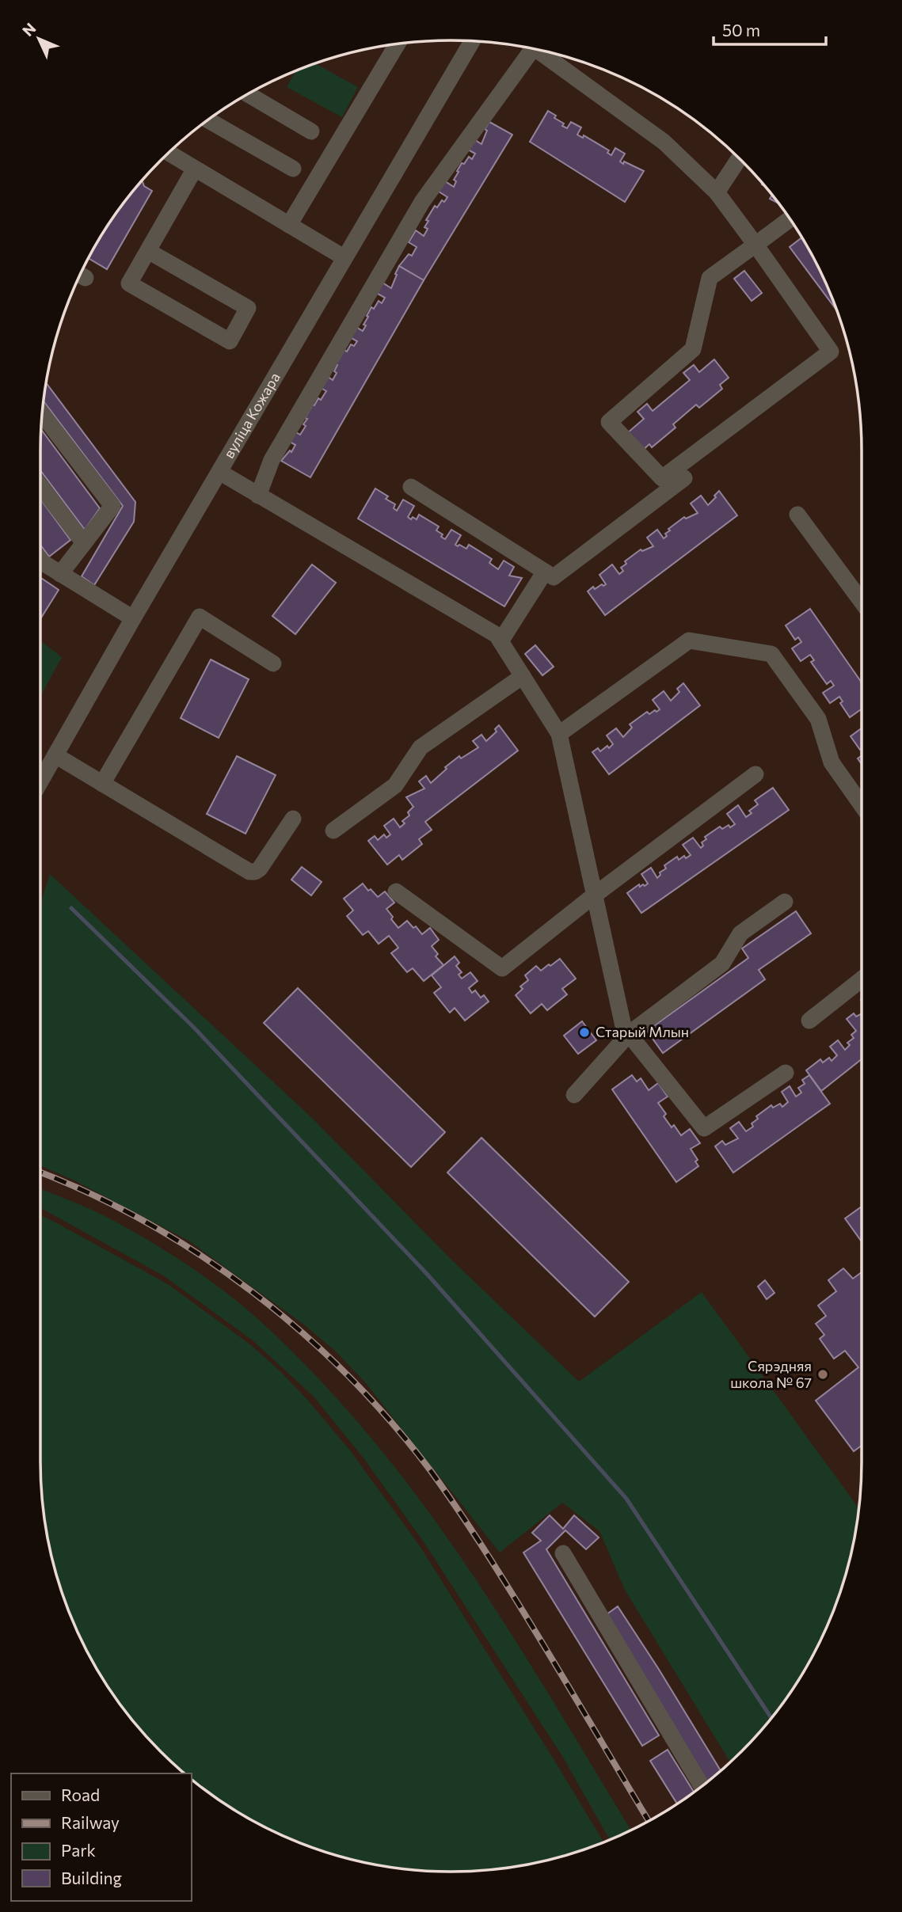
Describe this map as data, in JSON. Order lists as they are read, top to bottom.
{
  "streets": {
    "street": ["вуліца Кожара"]
  },
  "places": ["Старый Млын", "Сярэдняя школа № 67"],
  "legend": [
    "Road",
    "Railway",
    "Park",
    "Building"
  ],
  "scale_bar": "50 m",
  "north": "top left"
}
